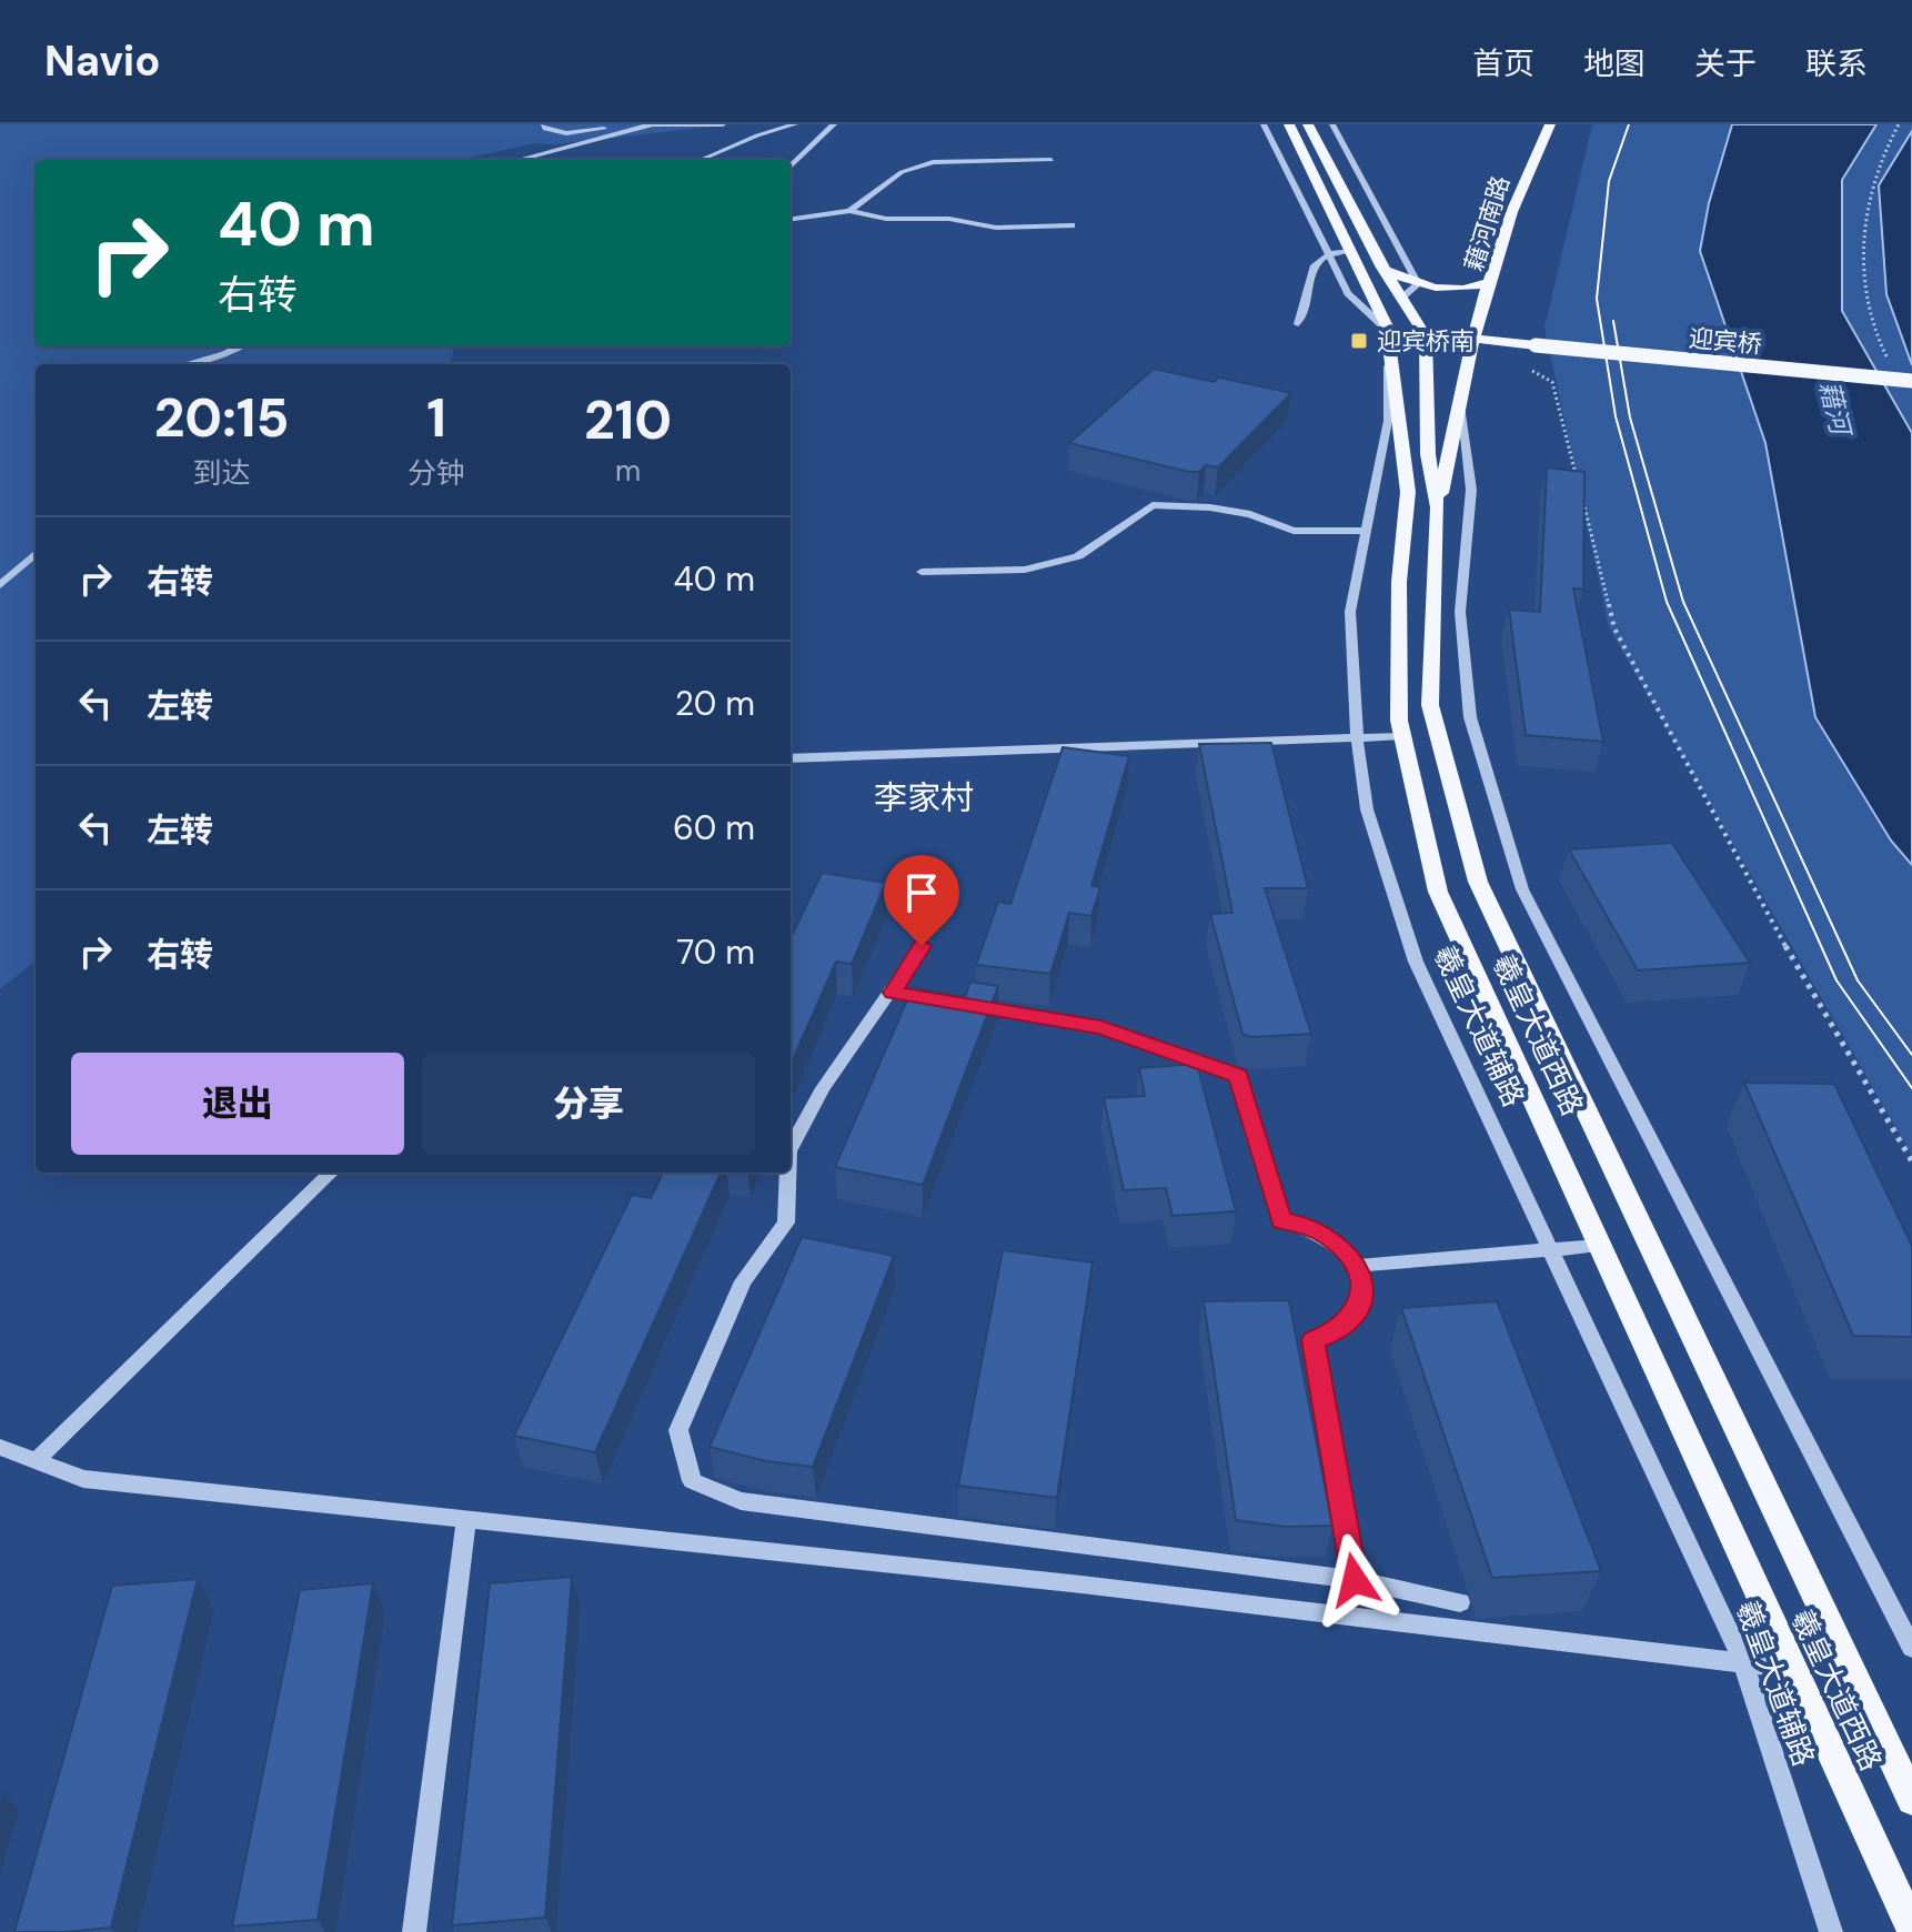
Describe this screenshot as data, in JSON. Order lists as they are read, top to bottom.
{
  "streets": {
    "main road": ["藉河南路", "迎宾桥", "羲皇大道西路"],
    "street": ["羲皇大道辅路"]
  },
  "crossings": [
    ["藉河南路", "迎宾桥"],
    ["藉河南路", "羲皇大道西路"],
    ["迎宾桥", "羲皇大道辅路"],
    ["迎宾桥", "羲皇大道西路"],
    ["羲皇大道辅路", "羲皇大道西路"]
  ],
  "districts": ["李家村"],
  "water": ["藉河"],
  "places": {
    "transit": ["迎宾桥南"]
  },
  "page": {
    "header": "Navio",
    "nav": [
      "首页",
      "地图",
      "关于",
      "联系"
    ],
    "turn": ["40 m", "右转"],
    "eta": [
      "20:15",
      "到达",
      "1",
      "分钟",
      "210",
      "m"
    ],
    "list": [
      {
        "name": "右转",
        "value": "40 m"
      },
      {
        "name": "左转",
        "value": "20 m"
      },
      {
        "name": "左转",
        "value": "60 m"
      },
      {
        "name": "右转",
        "value": "70 m"
      }
    ],
    "buttons": ["退出", "分享"]
  }
}
